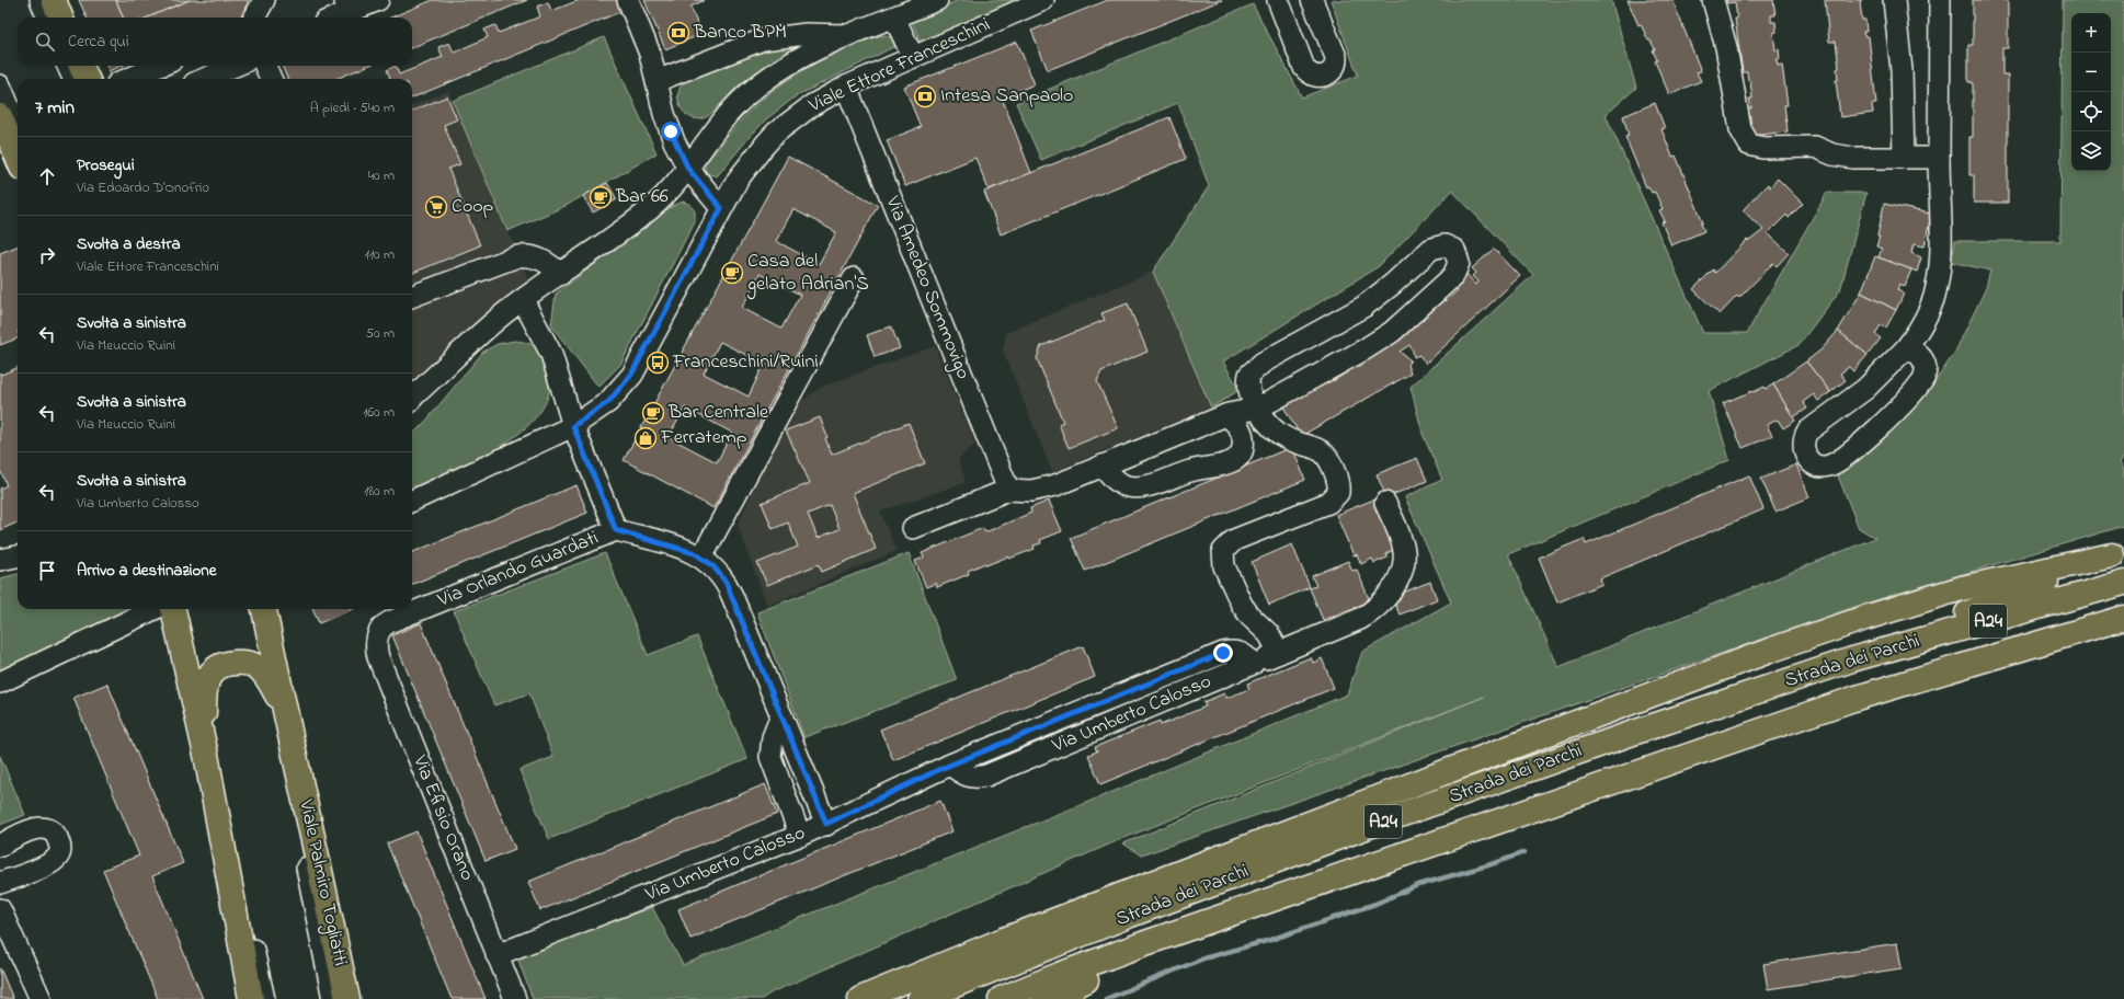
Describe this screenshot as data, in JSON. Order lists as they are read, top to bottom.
{
  "streets": {
    "main road": ["A24", "Strada dei Parchi", "Viale Palmiro Togliatti"],
    "street": [
      "Viale Ettore Franceschini",
      "Via Amedeo Sommovigo",
      "Via Orlando Guardati",
      "Via Umberto Calosso",
      "Via Efisio Orano"
    ]
  },
  "crossings": [
    ["Viale Ettore Franceschini", "Via Amedeo Sommovigo"],
    ["Via Orlando Guardati", "Via Efisio Orano"],
    ["Via Umberto Calosso", "Via Efisio Orano"]
  ],
  "places": {
    "bank": ["Banco BPM", "Intesa Sanpaolo"],
    "cafe": ["Bar 66", "Casa del gelato Adrian'S", "Bar Centrale"],
    "supermarket": ["Coop"],
    "bus stop": ["Franceschini/Ruini"],
    "shop": ["Ferratemp"]
  },
  "page": {
    "map_buttons": ["+", "−"],
    "search": "Cerca qui",
    "heading": ["7 min", "A piedi · 540 m"],
    "list": [
      ["Prosegui", "Via Edoardo D'Onofrio", "40 m"],
      ["Svolta a destra", "Viale Ettore Franceschini", "110 m"],
      ["Svolta a sinistra", "Via Meuccio Ruini", "50 m"],
      ["Svolta a sinistra", "Via Meuccio Ruini", "160 m"],
      ["Svolta a sinistra", "Via Umberto Calosso", "180 m"],
      "Arrivo a destinazione"
    ]
  }
}
